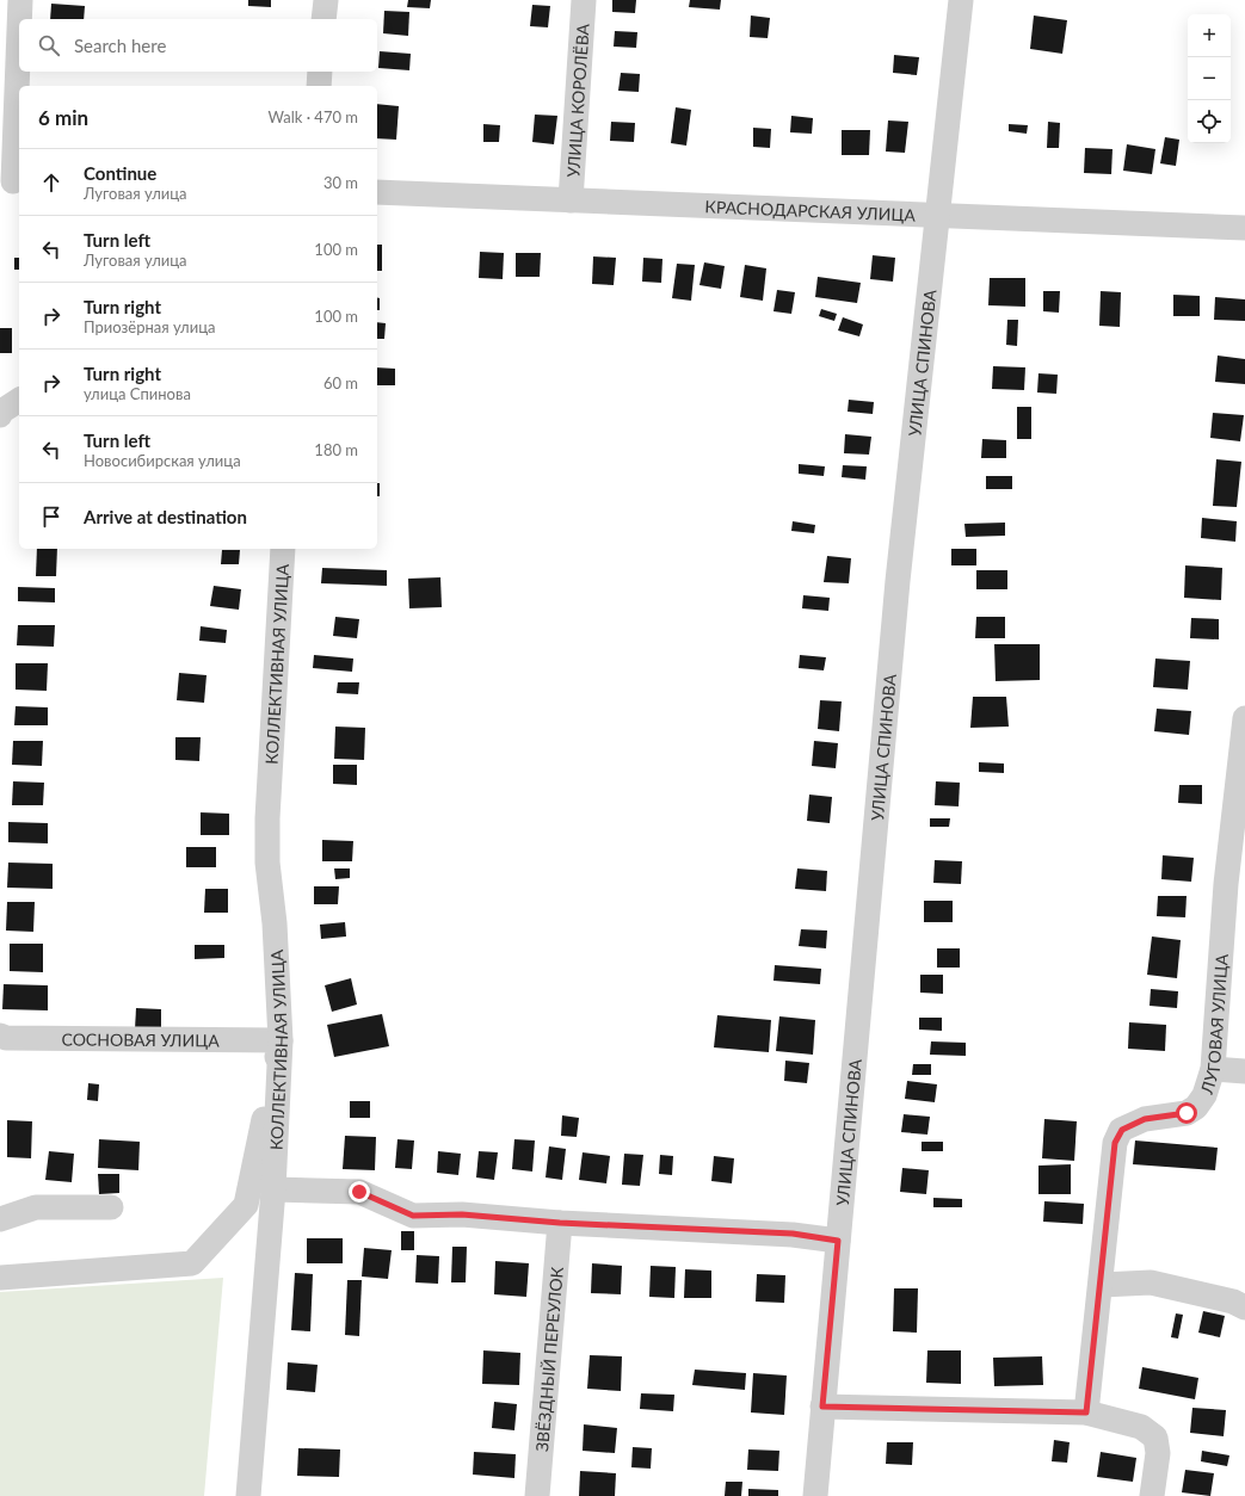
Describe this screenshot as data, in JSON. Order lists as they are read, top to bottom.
{
  "streets": {
    "street": [
      "УЛИЦА КОРОЛЁВА",
      "КРАСНОДАРСКАЯ УЛИЦА",
      "УЛИЦА СПИНОВА",
      "КОЛЛЕКТИВНАЯ УЛИЦА",
      "ЛУГОВАЯ УЛИЦА",
      "СОСНОВАЯ УЛИЦА",
      "ЗВЁЗДНЫЙ ПЕРЕУЛОК"
    ]
  },
  "crossings": [
    ["УЛИЦА КОРОЛЁВА", "КРАСНОДАРСКАЯ УЛИЦА"],
    ["КРАСНОДАРСКАЯ УЛИЦА", "УЛИЦА СПИНОВА"],
    ["КОЛЛЕКТИВНАЯ УЛИЦА", "СОСНОВАЯ УЛИЦА"]
  ],
  "page": {
    "map_buttons": ["+", "−"],
    "search": "Search here",
    "heading": ["6 min", "Walk · 470 m"],
    "list": [
      ["Continue", "Луговая улица", "30 m"],
      ["Turn left", "Луговая улица", "100 m"],
      ["Turn right", "Приозёрная улица", "100 m"],
      ["Turn right", "улица Спинова", "60 m"],
      ["Turn left", "Новосибирская улица", "180 m"],
      "Arrive at destination"
    ]
  }
}
